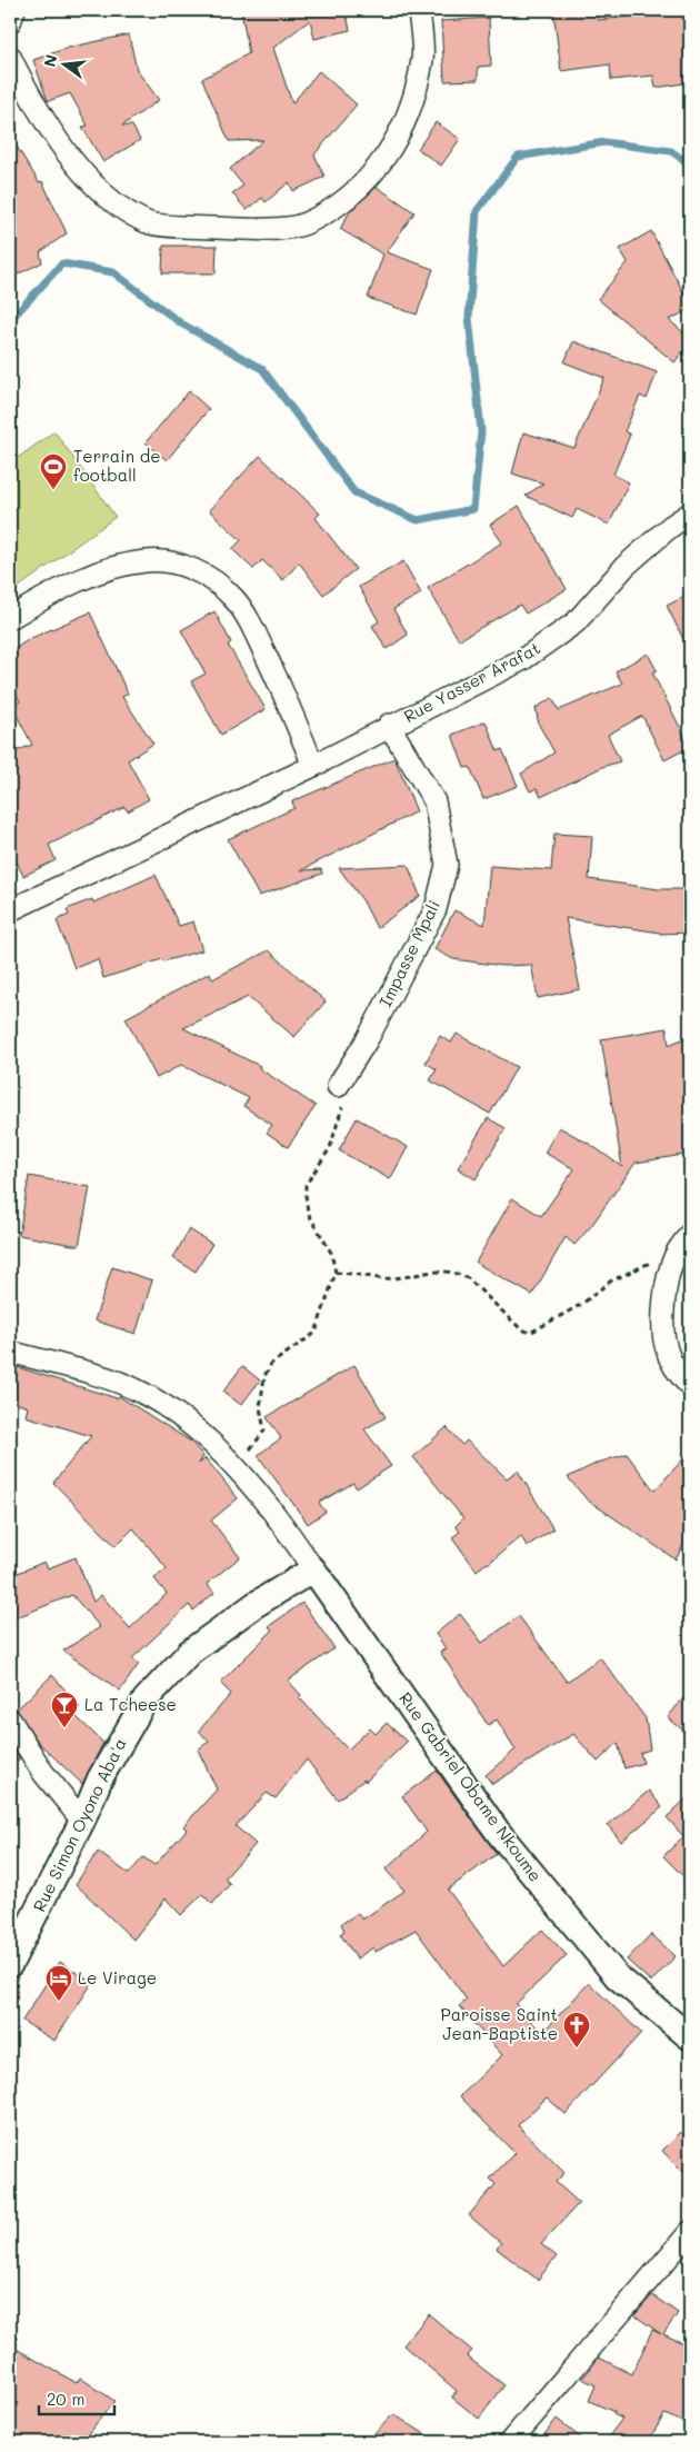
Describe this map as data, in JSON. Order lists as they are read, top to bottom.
{
  "streets": {
    "street": [
      "Rue Yasser Arafat",
      "Impasse Mpali",
      "Rue Gabriel Obame Nkoume",
      "Rue Simon Oyono Aba'a"
    ]
  },
  "crossings": [
    ["Rue Yasser Arafat", "Impasse Mpali"],
    ["Rue Gabriel Obame Nkoume", "Rue Simon Oyono Aba'a"]
  ],
  "places": {
    "sports": ["Terrain de football"],
    "bar": ["La Tcheese"],
    "hotel": ["Le Virage"],
    "church": ["Paroisse Saint Jean-Baptiste"]
  },
  "scale_bar": "20 m",
  "north": "left"
}
